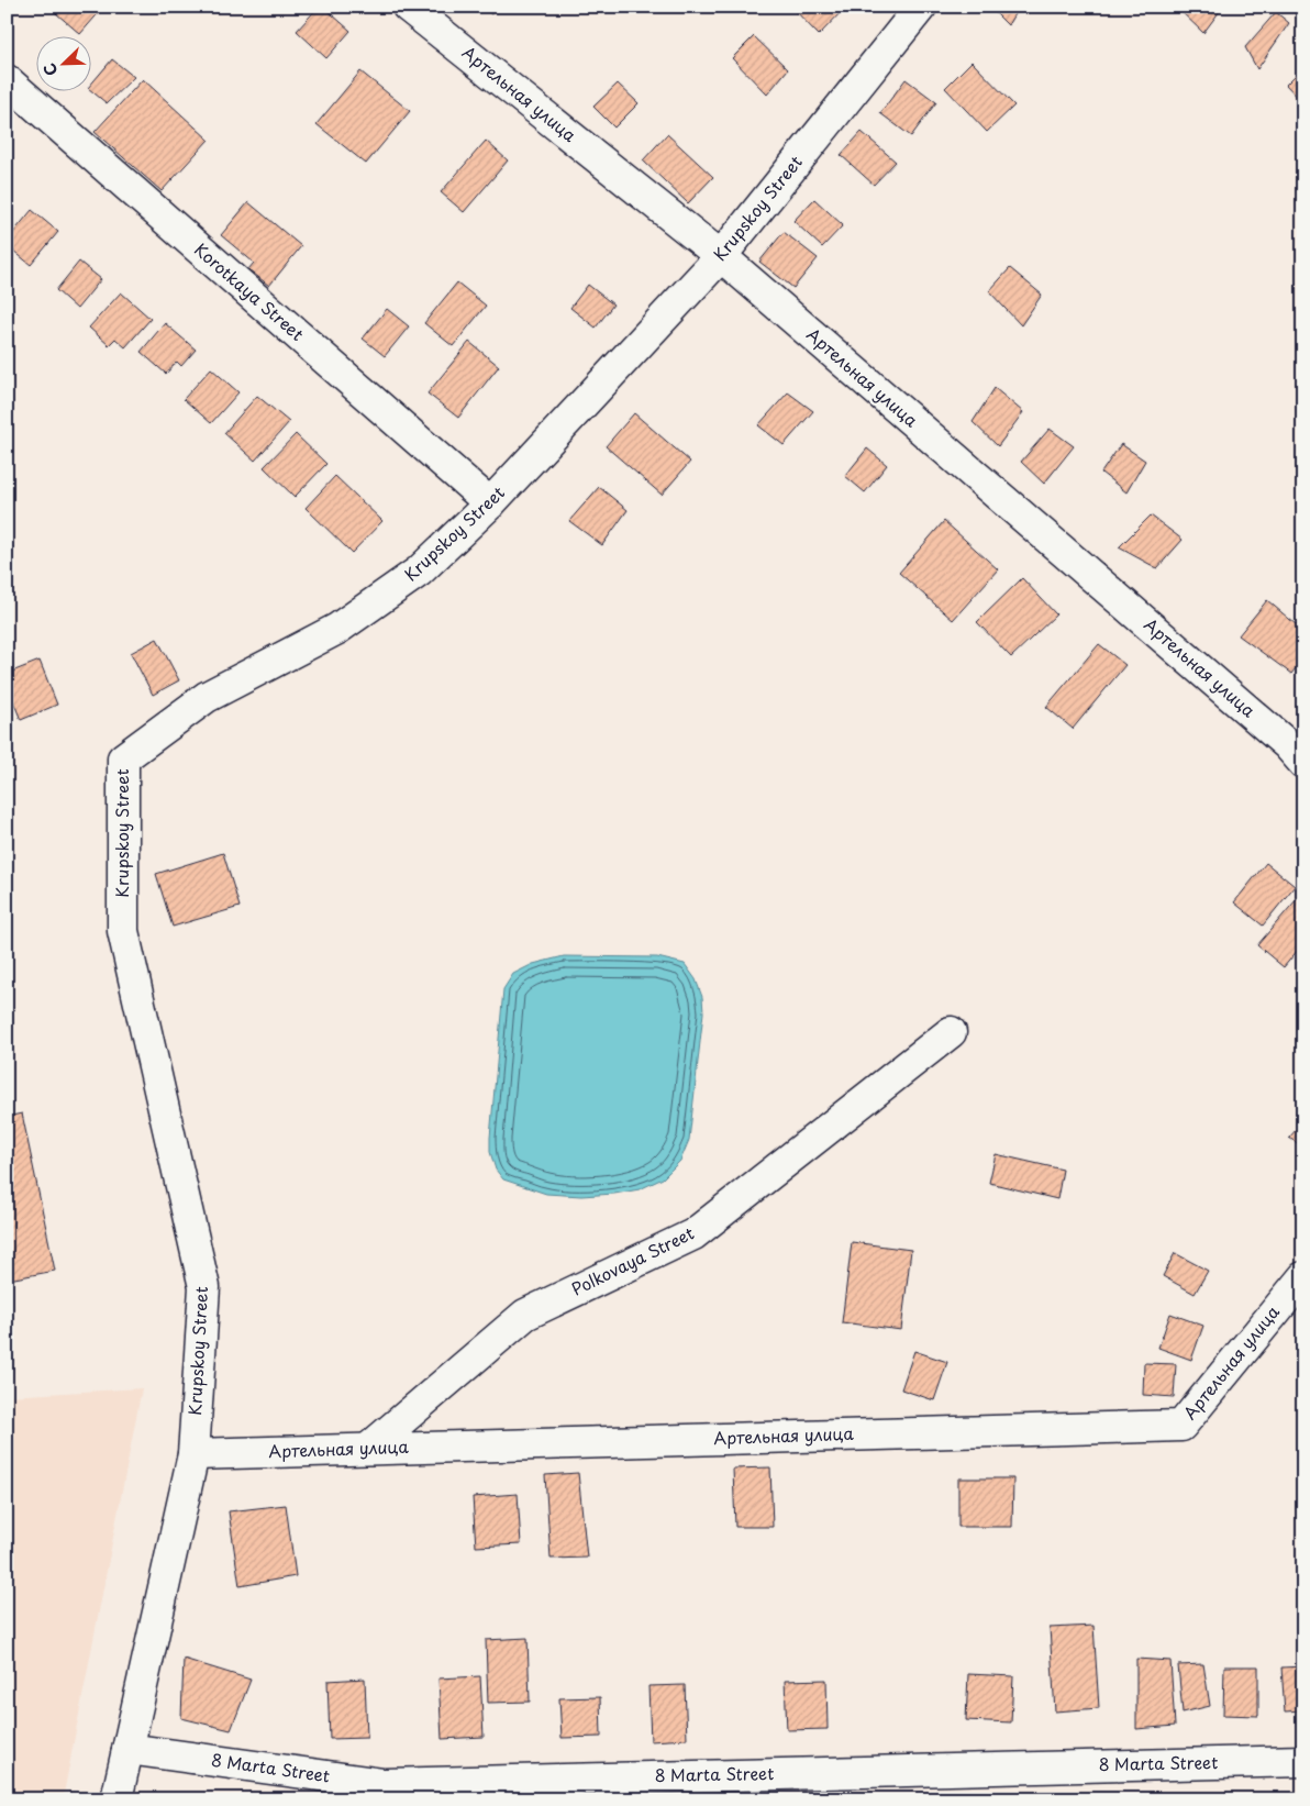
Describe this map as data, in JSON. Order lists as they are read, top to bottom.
{
  "streets": {
    "street": [
      "Артельная улица",
      "Krupskoy Street",
      "Korotkaya Street",
      "Polkovaya Street",
      "8 Marta Street"
    ]
  },
  "crossings": [
    ["Артельная улица", "Krupskoy Street"],
    ["Артельная улица", "Polkovaya Street"],
    ["Krupskoy Street", "Korotkaya Street"],
    ["Krupskoy Street", "8 Marta Street"]
  ],
  "north": "bottom left"
}
